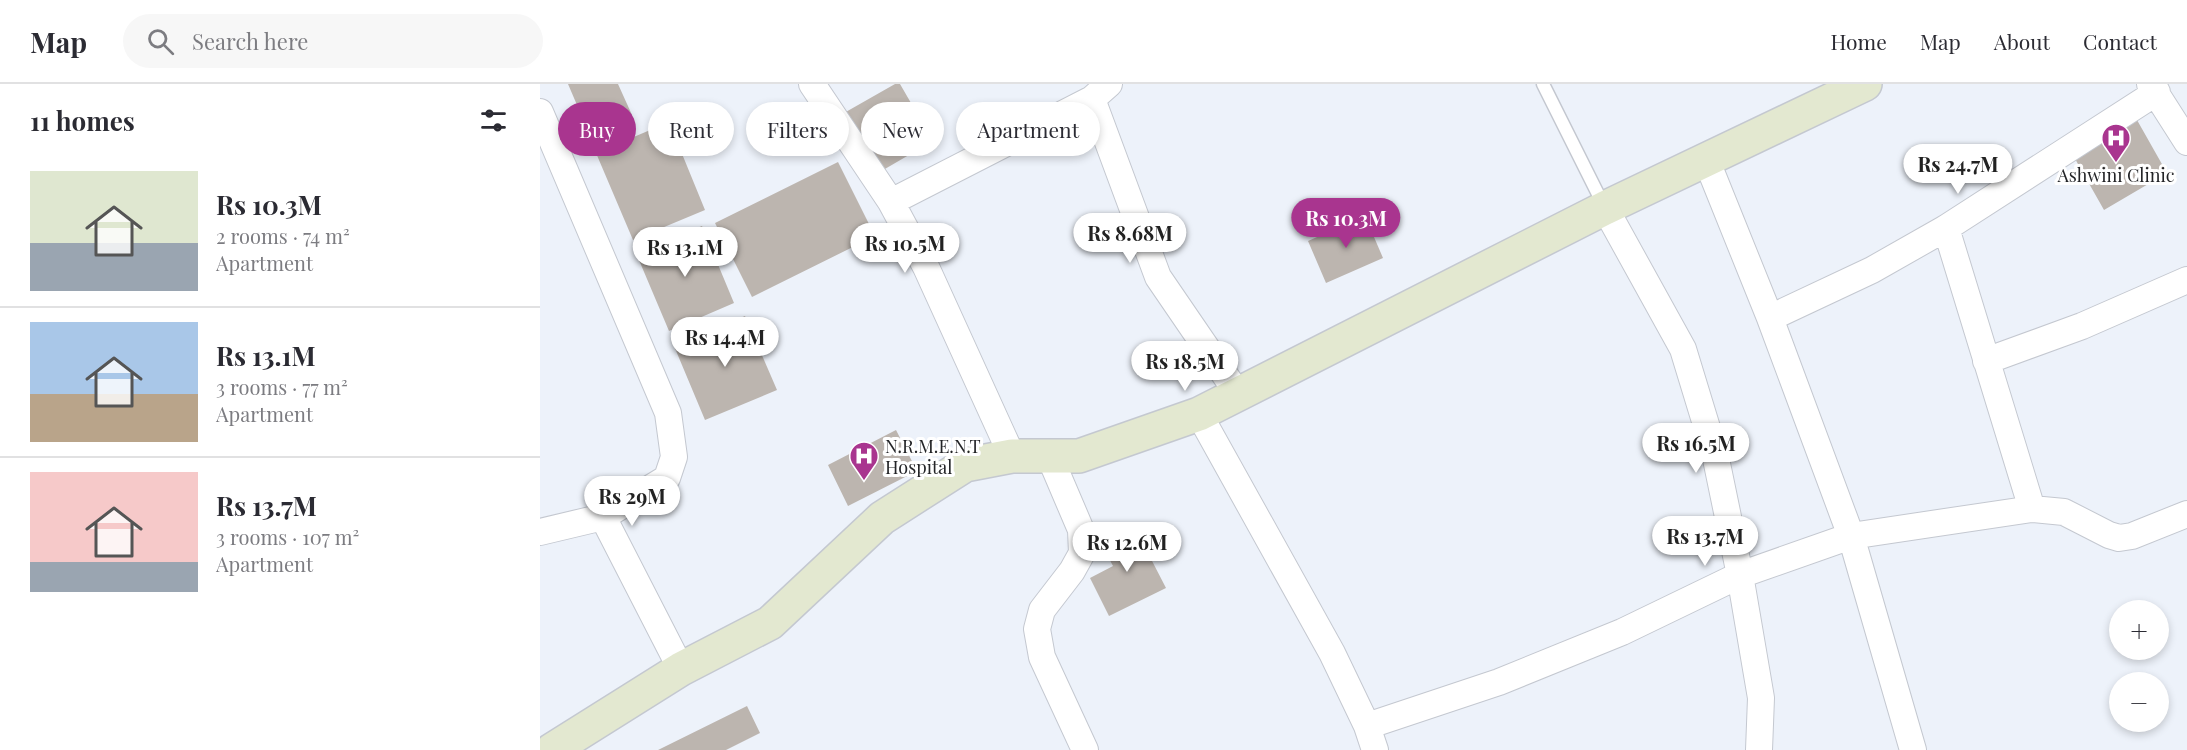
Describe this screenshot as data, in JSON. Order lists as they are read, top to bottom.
{
  "places": {
    "hospital": ["Ashwini Clinic", "N.R.M.E.N.T Hospital"]
  },
  "page": {
    "header": "Map",
    "search": "Search here",
    "nav": [
      "Home",
      "Map",
      "About",
      "Contact"
    ],
    "heading": "11 homes",
    "chip": [
      "Buy",
      "Rent",
      "Filters",
      "New",
      "Apartment"
    ],
    "price": [
      "Rs 24.7M",
      "Rs 10.3M",
      "Rs 8.68M",
      "Rs 10.5M",
      "Rs 13.1M",
      "Rs 14.4M",
      "Rs 18.5M",
      "Rs 16.5M",
      "Rs 29M",
      "Rs 13.7M",
      "Rs 12.6M"
    ],
    "list": [
      {
        "name": "Rs 10.3M",
        "note": "2 rooms · 74 m² · Apartment"
      },
      {
        "name": "Rs 13.1M",
        "note": "3 rooms · 77 m² · Apartment"
      },
      {
        "name": "Rs 13.7M",
        "note": "3 rooms · 107 m² · Apartment"
      }
    ],
    "map_buttons": ["+", "−"]
  }
}
